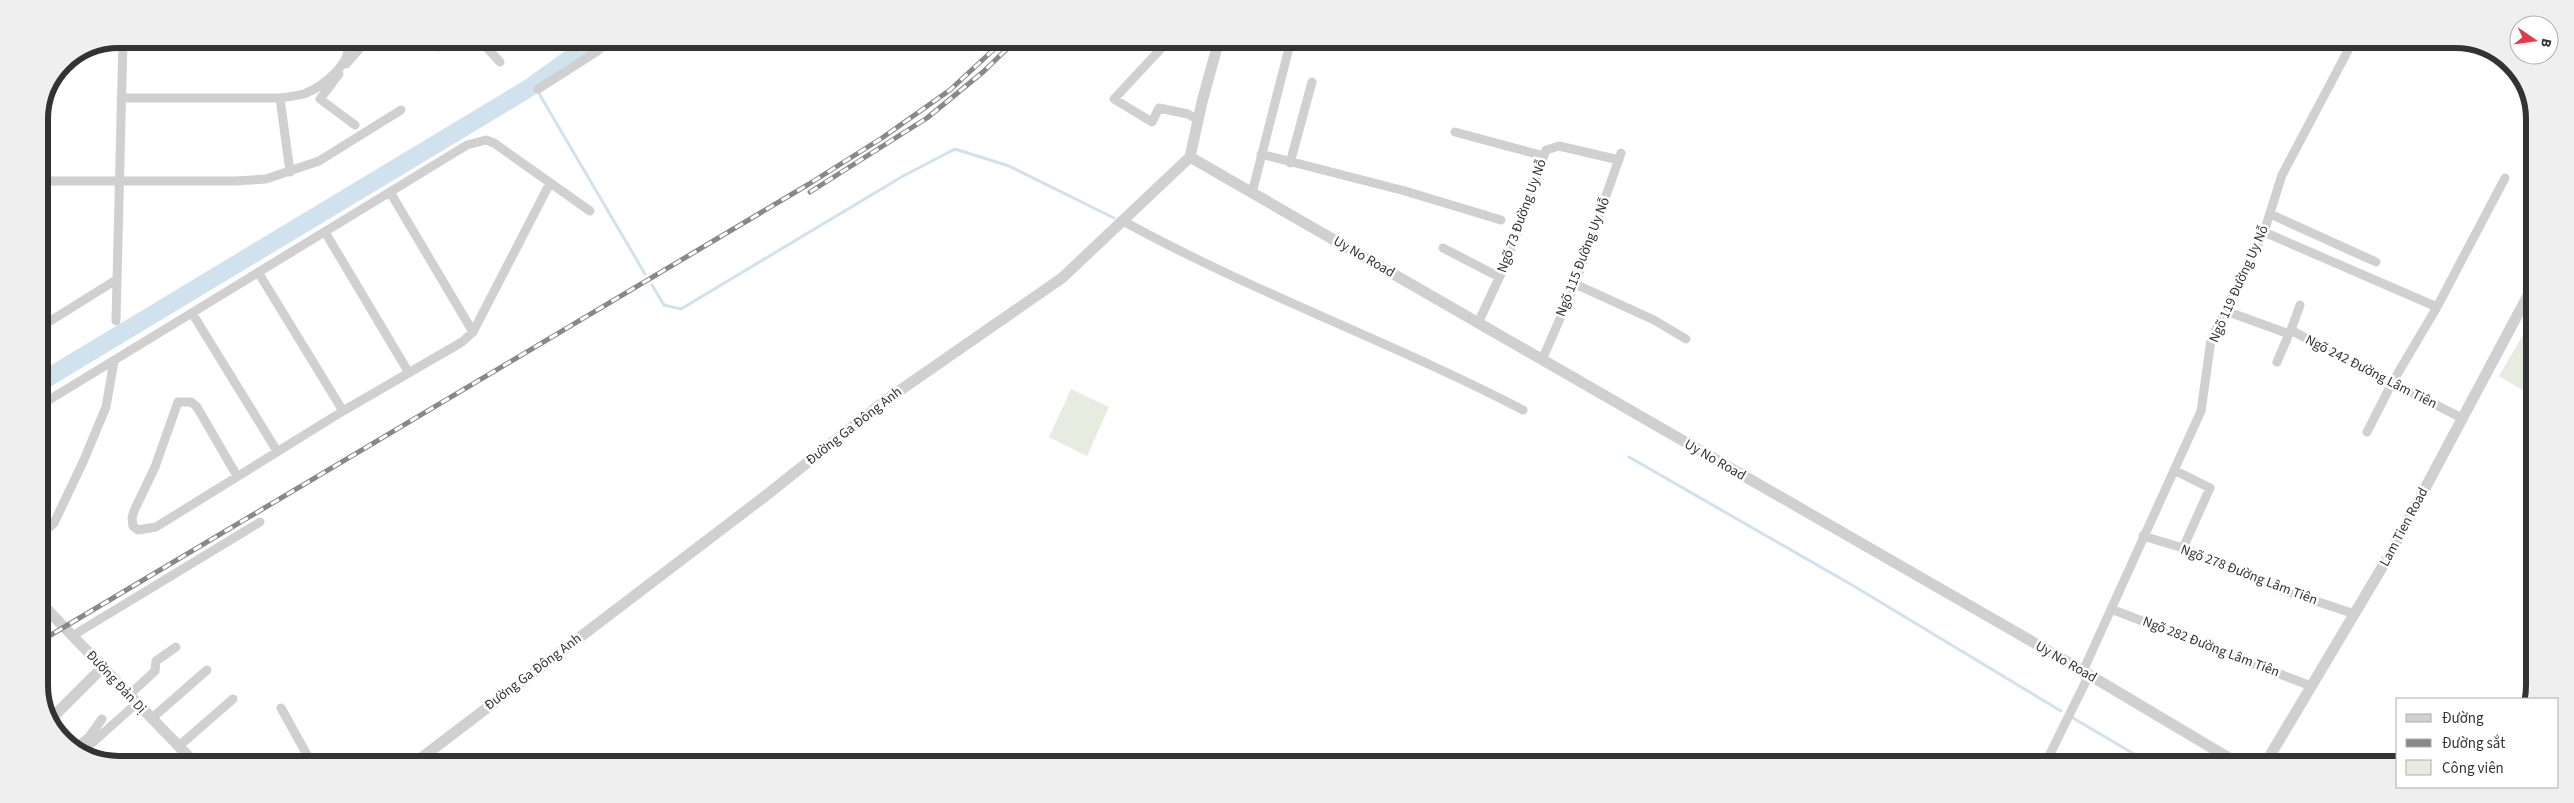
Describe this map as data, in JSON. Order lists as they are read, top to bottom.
{
  "streets": {
    "street": [
      "Ngõ 73 Đường Uy Nỗ",
      "Uy No Road",
      "Ngõ 115 Đường Uy Nỗ",
      "Ngõ 119 Đường Uy Nỗ",
      "Ngõ 242 Đường Lâm Tiên",
      "Đường Ga Đông Anh",
      "Lam Tien Road",
      "Ngõ 278 Đường Lâm Tiên",
      "Ngõ 282 Đường Lâm Tiên",
      "Đường Đản Dị"
    ]
  },
  "crossings": [
    ["Ngõ 73 Đường Uy Nỗ", "Uy No Road"],
    ["Ngõ 73 Đường Uy Nỗ", "Ngõ 115 Đường Uy Nỗ"],
    ["Uy No Road", "Ngõ 115 Đường Uy Nỗ"],
    ["Uy No Road", "Ngõ 119 Đường Uy Nỗ"],
    ["Uy No Road", "Đường Ga Đông Anh"],
    ["Ngõ 119 Đường Uy Nỗ", "Ngõ 242 Đường Lâm Tiên"],
    ["Ngõ 119 Đường Uy Nỗ", "Ngõ 278 Đường Lâm Tiên"],
    ["Ngõ 119 Đường Uy Nỗ", "Ngõ 282 Đường Lâm Tiên"],
    ["Ngõ 242 Đường Lâm Tiên", "Lam Tien Road"],
    ["Lam Tien Road", "Ngõ 278 Đường Lâm Tiên"],
    ["Lam Tien Road", "Ngõ 282 Đường Lâm Tiên"]
  ],
  "legend": ["Đường", "Đường sắt", "Công viên"],
  "north": "right"
}
